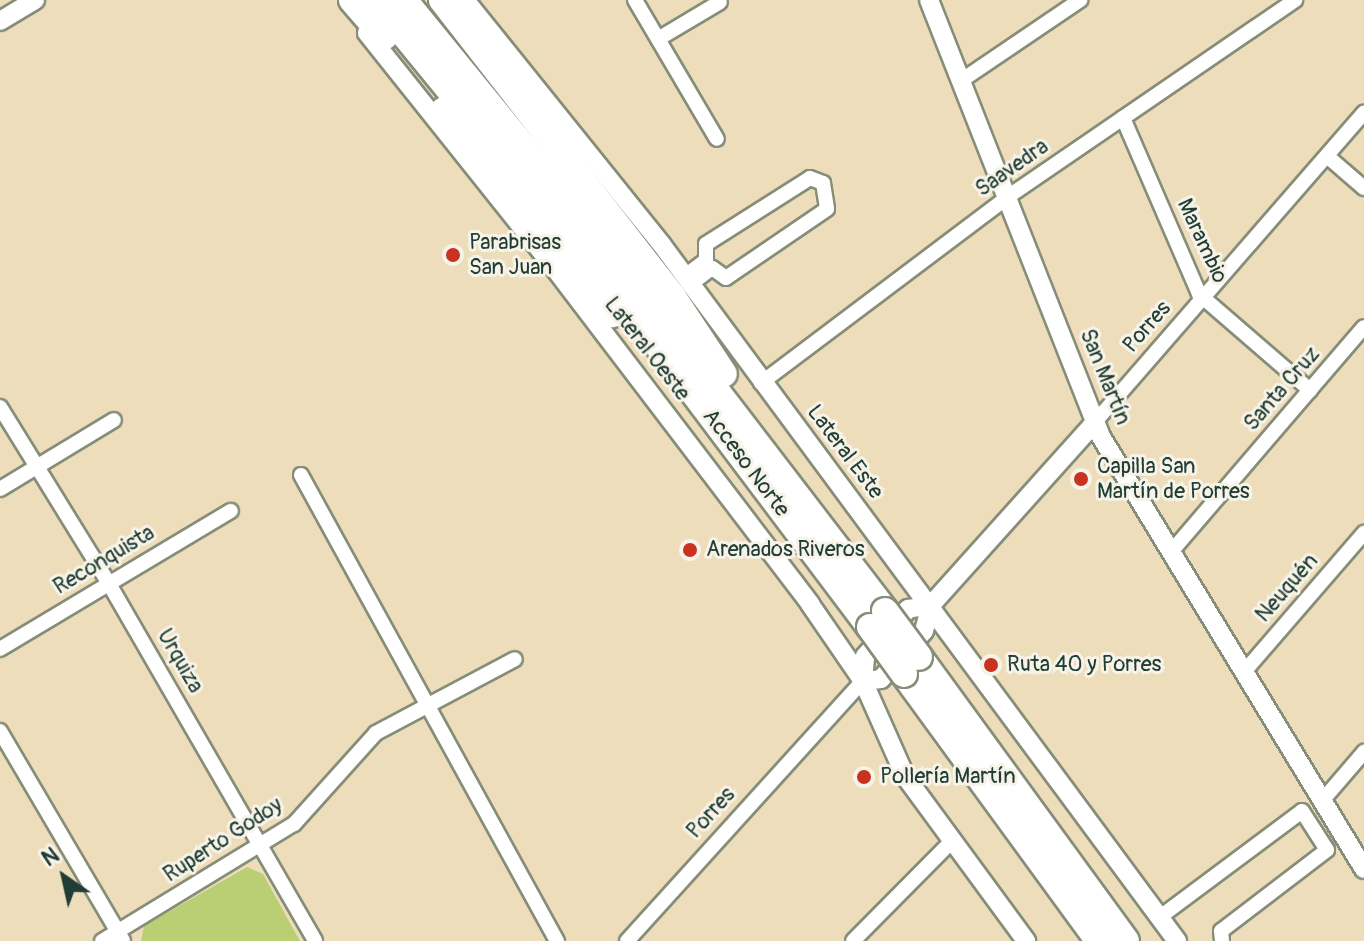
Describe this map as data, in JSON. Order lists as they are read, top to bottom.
{
  "streets": {
    "highway": ["Acceso Norte"],
    "street": [
      "Saavedra",
      "Marambio",
      "Porres",
      "Lateral Oeste",
      "San Martín",
      "Santa Cruz",
      "Lateral Este",
      "Reconquista",
      "Neuquén",
      "Urquiza",
      "Ruperto Godoy"
    ]
  },
  "crossings": [
    ["Saavedra", "Marambio"],
    ["Saavedra", "San Martín"],
    ["Saavedra", "Lateral Este"],
    ["Marambio", "Porres"],
    ["Marambio", "Santa Cruz"],
    ["Porres", "Lateral Oeste"],
    ["Porres", "San Martín"],
    ["Porres", "Lateral Este"],
    ["San Martín", "Santa Cruz"],
    ["San Martín", "Neuquén"],
    ["Reconquista", "Urquiza"],
    ["Urquiza", "Ruperto Godoy"]
  ],
  "places": [
    "Parabrisas San Juan",
    "Capilla San Martín de Porres",
    "Arenados Riveros",
    "Ruta 40 y Porres",
    "Pollería Martín"
  ],
  "north": "top left"
}
